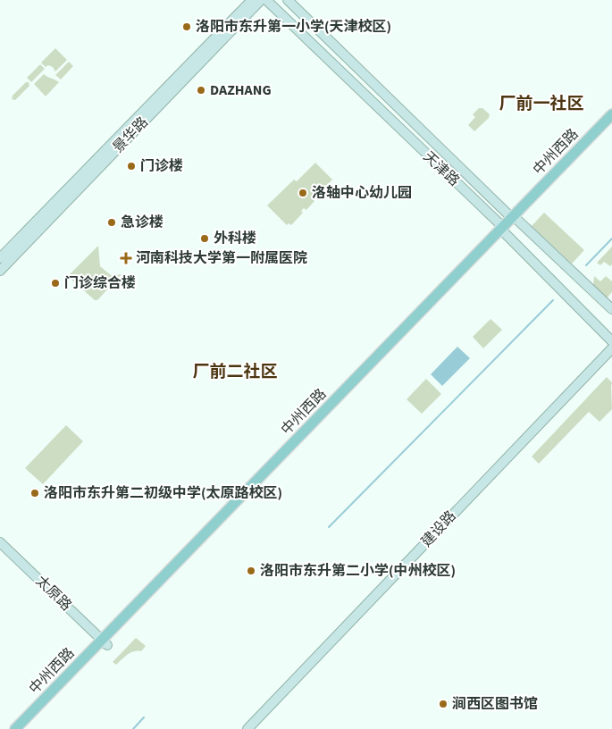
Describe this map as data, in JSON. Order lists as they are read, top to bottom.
{
  "streets": {
    "main road": [
      "景华路",
      "中州西路",
      "天津路",
      "建设路",
      "太原路"
    ]
  },
  "crossings": [
    ["中州西路", "天津路"],
    ["中州西路", "太原路"]
  ],
  "districts": ["厂前一社区", "厂前二社区"],
  "places": {
    "other": [
      "洛阳市东升第一小学(天津校区)",
      "DAZHANG",
      "门诊楼",
      "洛轴中心幼儿园",
      "急诊楼",
      "外科楼",
      "门诊综合楼",
      "洛阳市东升第二初级中学(太原路校区)",
      "洛阳市东升第二小学(中州校区)",
      "涧西区图书馆"
    ],
    "health": ["河南科技大学第一附属医院"]
  }
}
